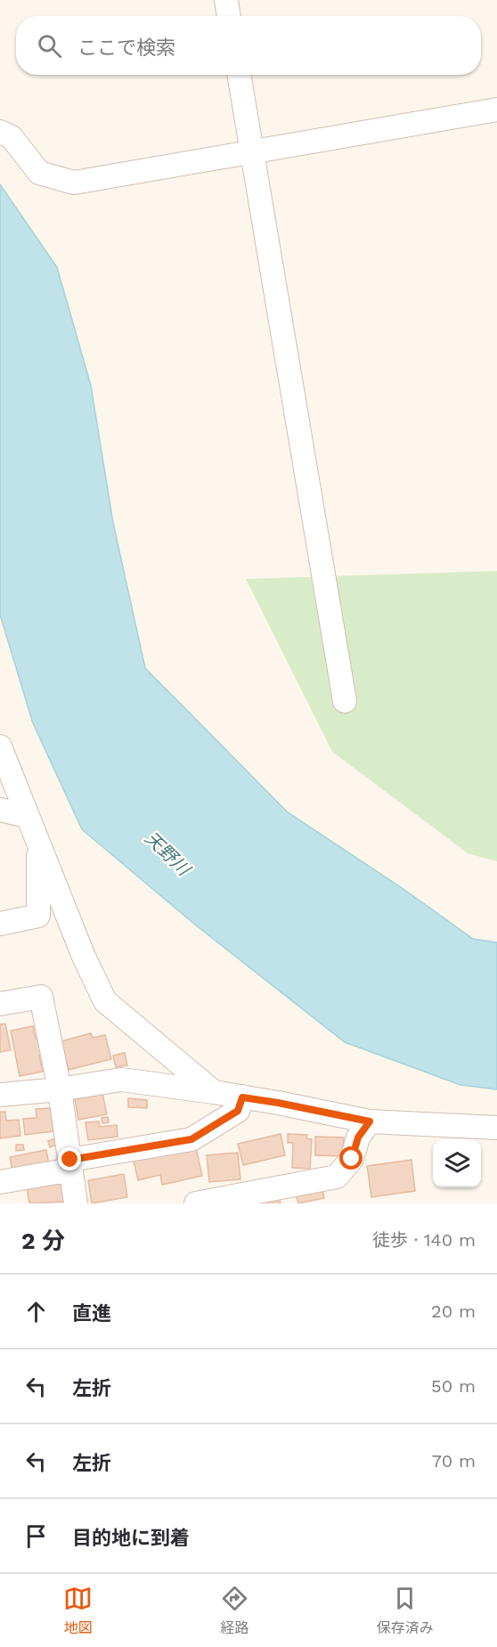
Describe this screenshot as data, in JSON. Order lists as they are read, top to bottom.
{
  "water": ["天野川"],
  "page": {
    "search": "ここで検索",
    "heading": ["2 分", "徒歩 · 140 m"],
    "list": [
      ["直進", "20 m"],
      ["左折", "50 m"],
      ["左折", "70 m"],
      "目的地に到着"
    ],
    "nav": ["地図", "経路", "保存済み"]
  }
}
